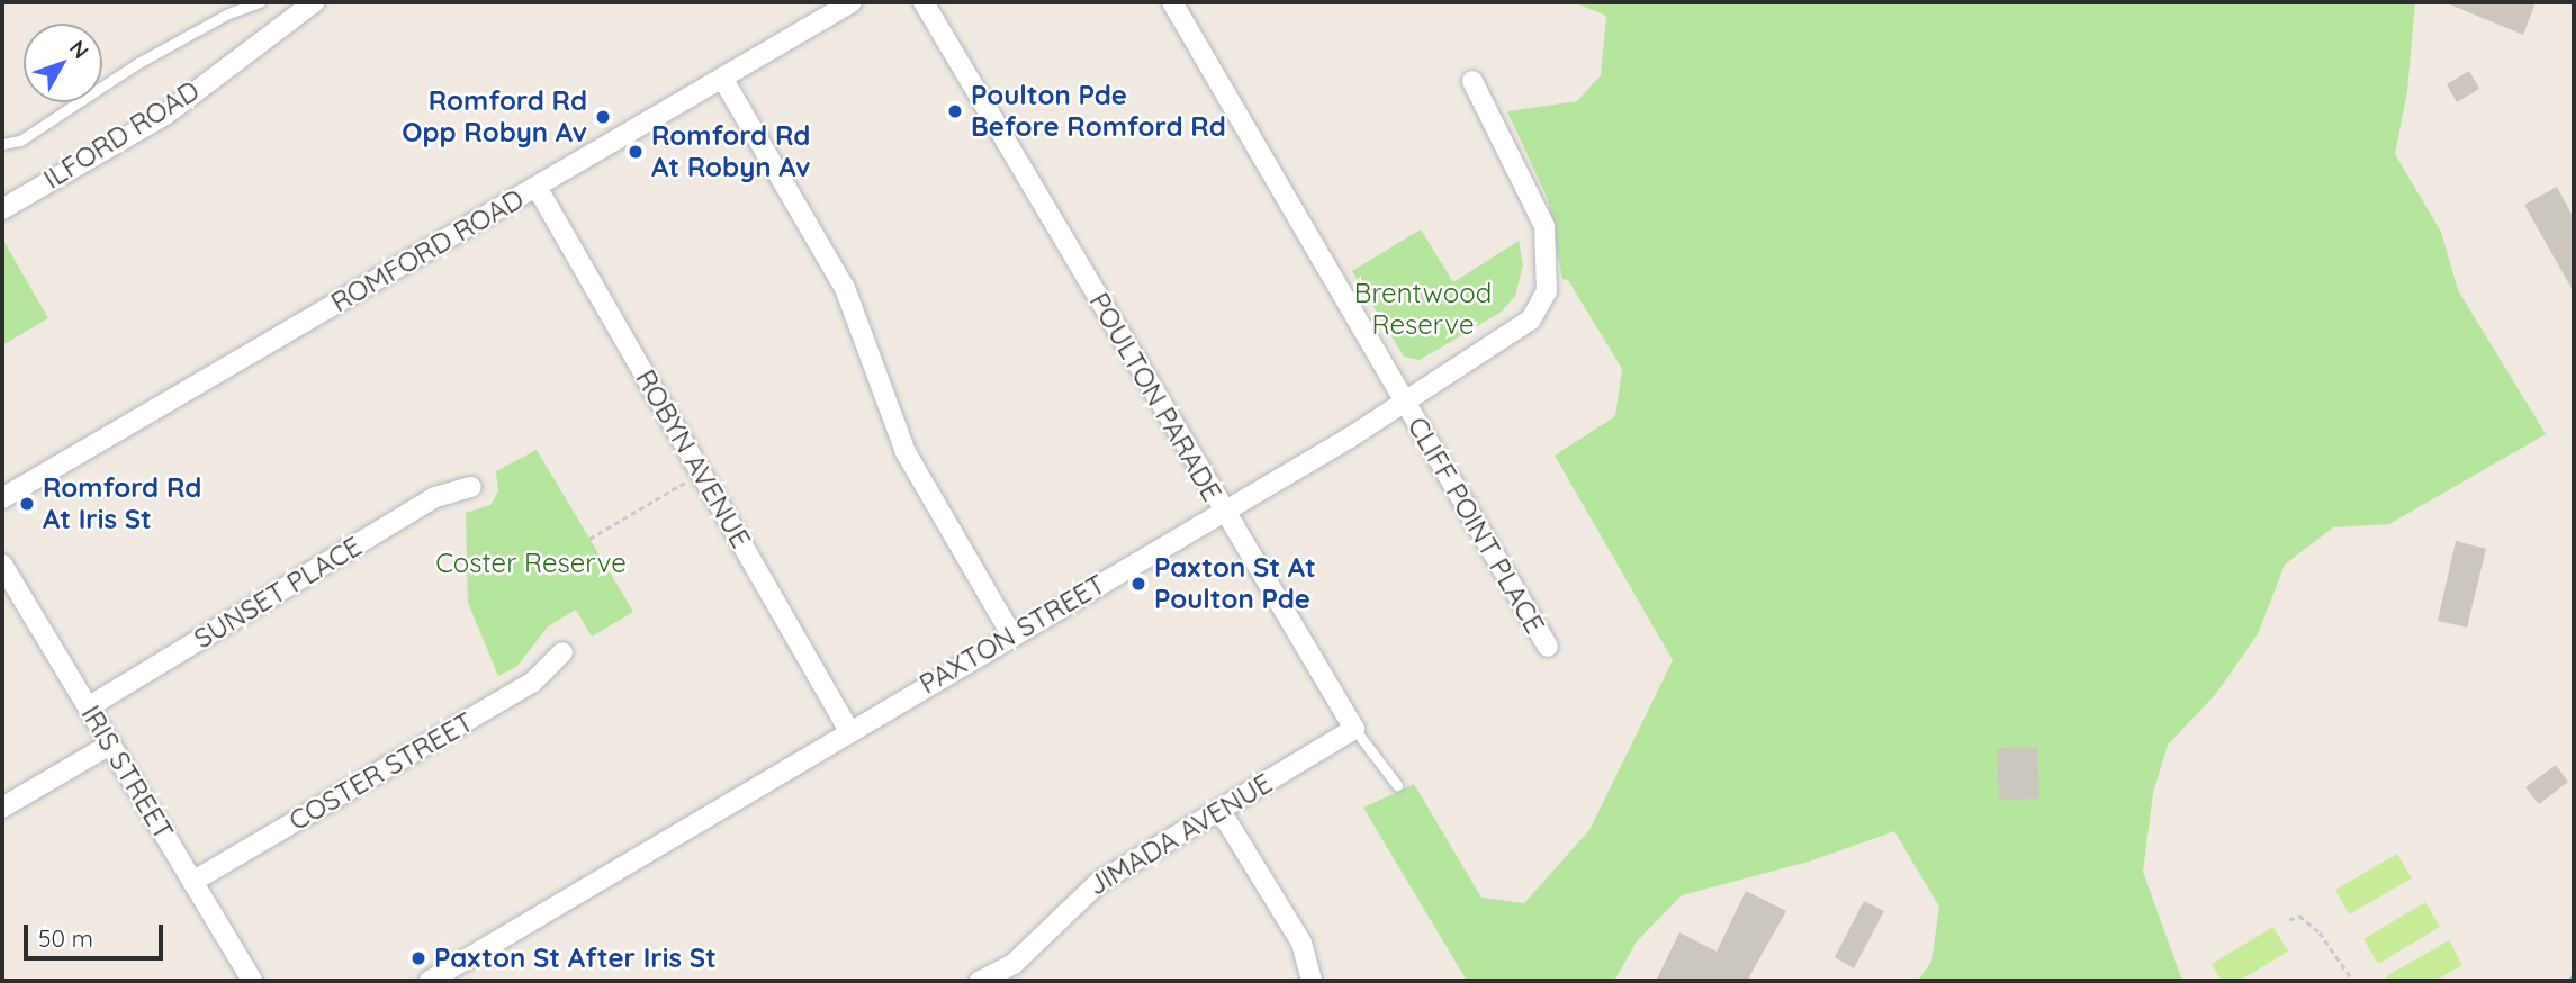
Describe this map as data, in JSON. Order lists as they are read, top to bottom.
{
  "streets": {
    "street": [
      "ILFORD ROAD",
      "ROMFORD ROAD",
      "POULTON PARADE",
      "ROBYN AVENUE",
      "CLIFF POINT PLACE",
      "SUNSET PLACE",
      "PAXTON STREET",
      "COSTER STREET",
      "IRIS STREET",
      "JIMADA AVENUE"
    ]
  },
  "crossings": [
    ["ROMFORD ROAD", "ROBYN AVENUE"],
    ["POULTON PARADE", "PAXTON STREET"],
    ["POULTON PARADE", "JIMADA AVENUE"],
    ["ROBYN AVENUE", "PAXTON STREET"],
    ["CLIFF POINT PLACE", "PAXTON STREET"],
    ["SUNSET PLACE", "IRIS STREET"],
    ["COSTER STREET", "IRIS STREET"]
  ],
  "parks": ["Brentwood Reserve", "Coster Reserve"],
  "places": [
    "Poulton Pde Before Romford Rd",
    "Romford Rd Opp Robyn Av",
    "Romford Rd At Robyn Av",
    "Romford Rd At Iris St",
    "Paxton St At Poulton Pde",
    "Paxton St After Iris St"
  ],
  "scale_bar": "50 m",
  "north": "top right"
}
